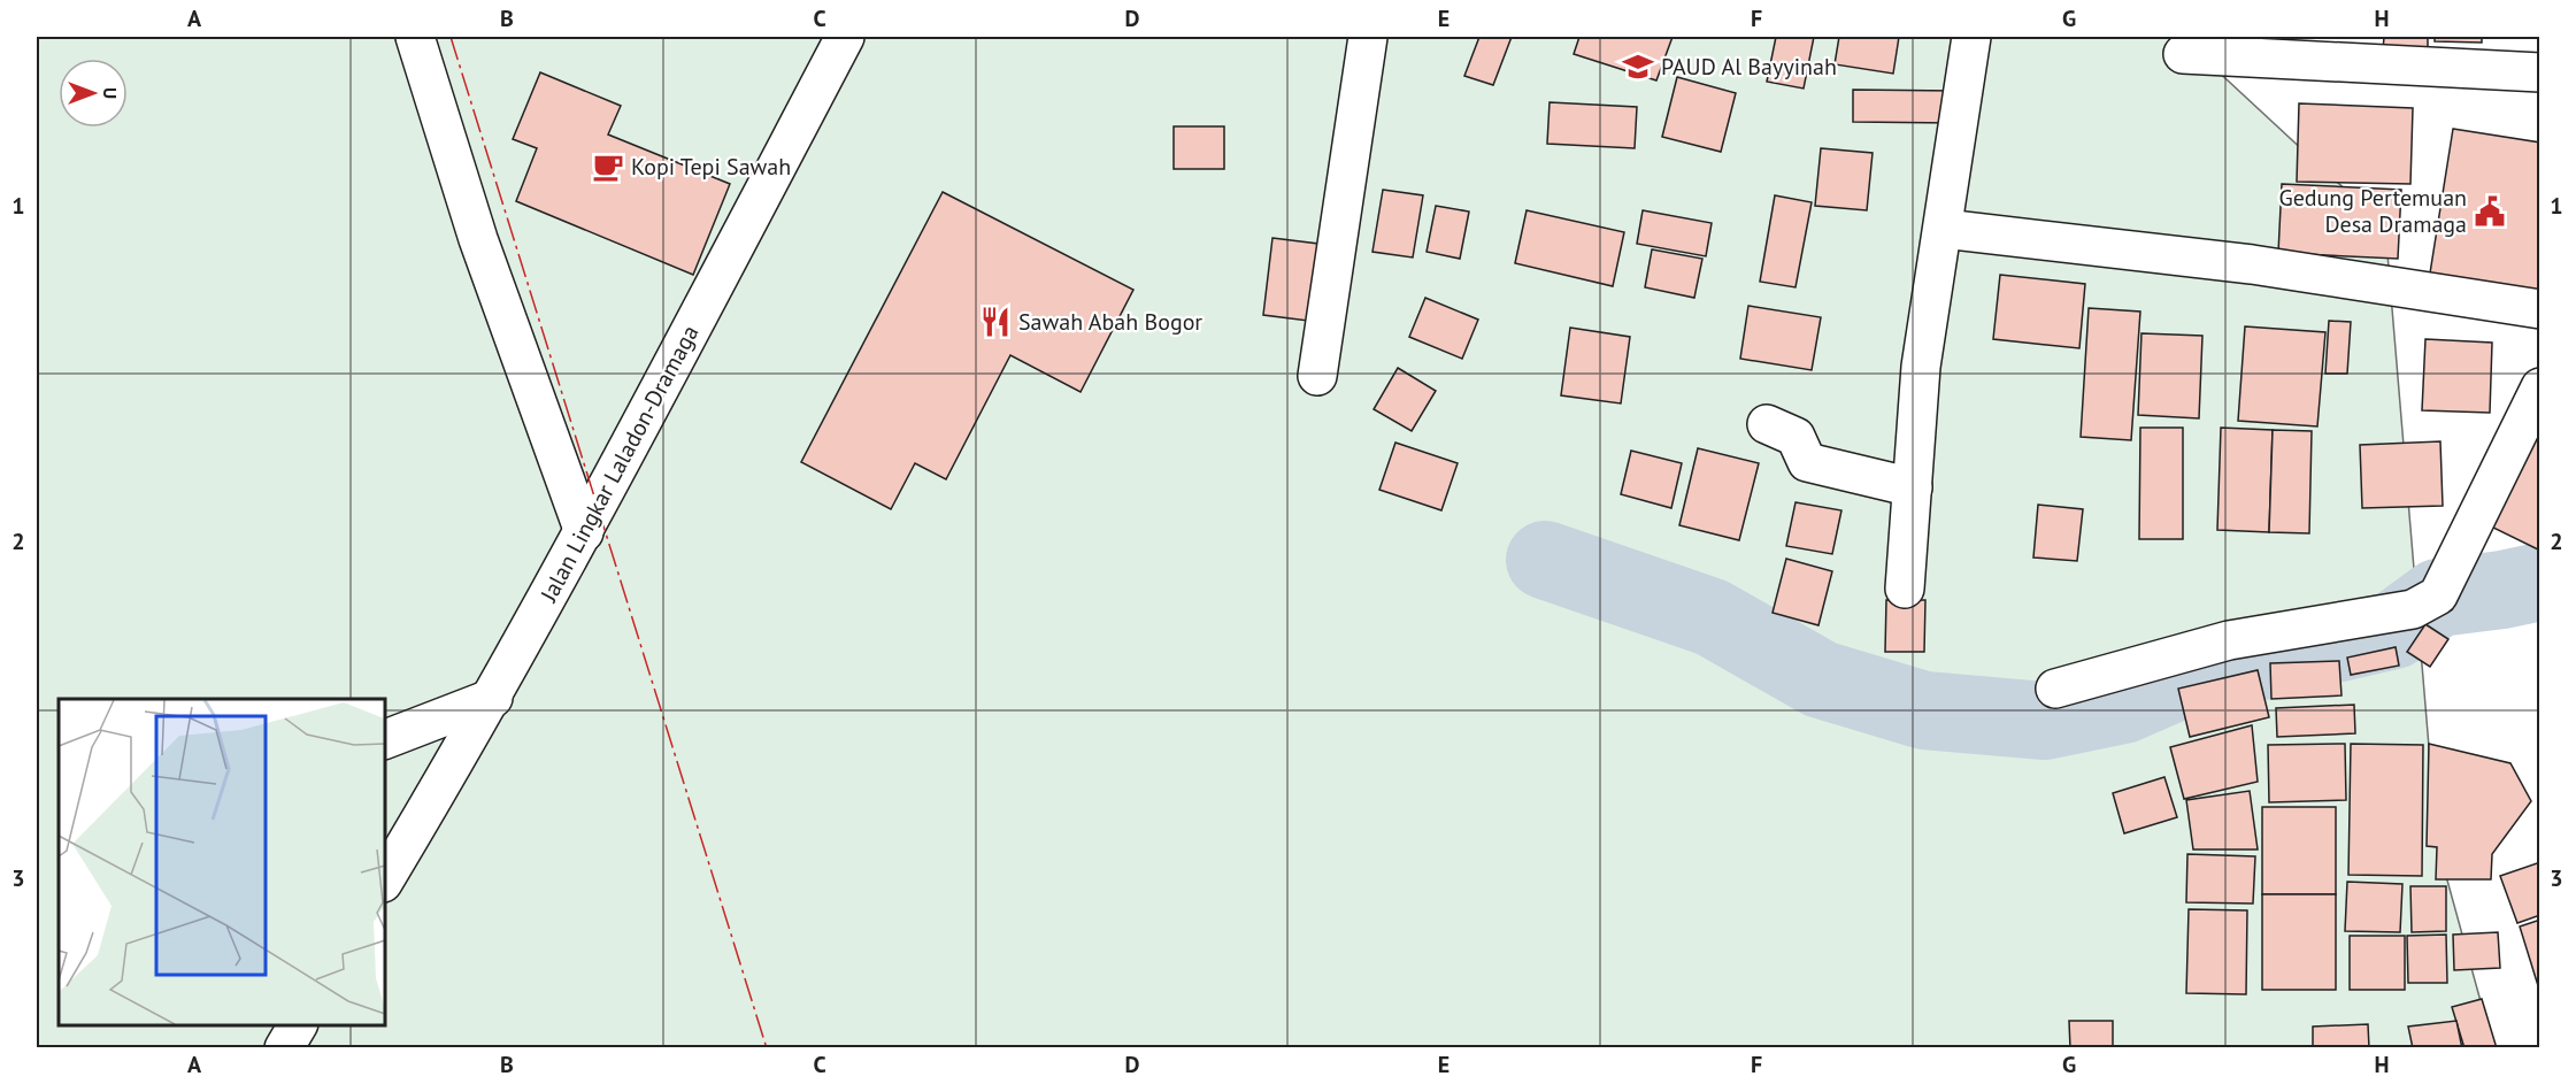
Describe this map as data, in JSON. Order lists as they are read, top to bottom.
{
  "streets": {
    "street": ["Jalan Lingkar Laladon-Dramaga"]
  },
  "places": {
    "school or university": ["PAUD Al Bayyinah"],
    "cafe": ["Kopi Tepi Sawah"],
    "public building": ["Gedung Pertemuan Desa Dramaga"],
    "restaurant": ["Sawah Abah Bogor"]
  },
  "north": "right",
  "grid": {
    "columns": [
      "A",
      "B",
      "C",
      "D",
      "E",
      "F",
      "G",
      "H"
    ],
    "rows": ["1", "2", "3"]
  }
}
